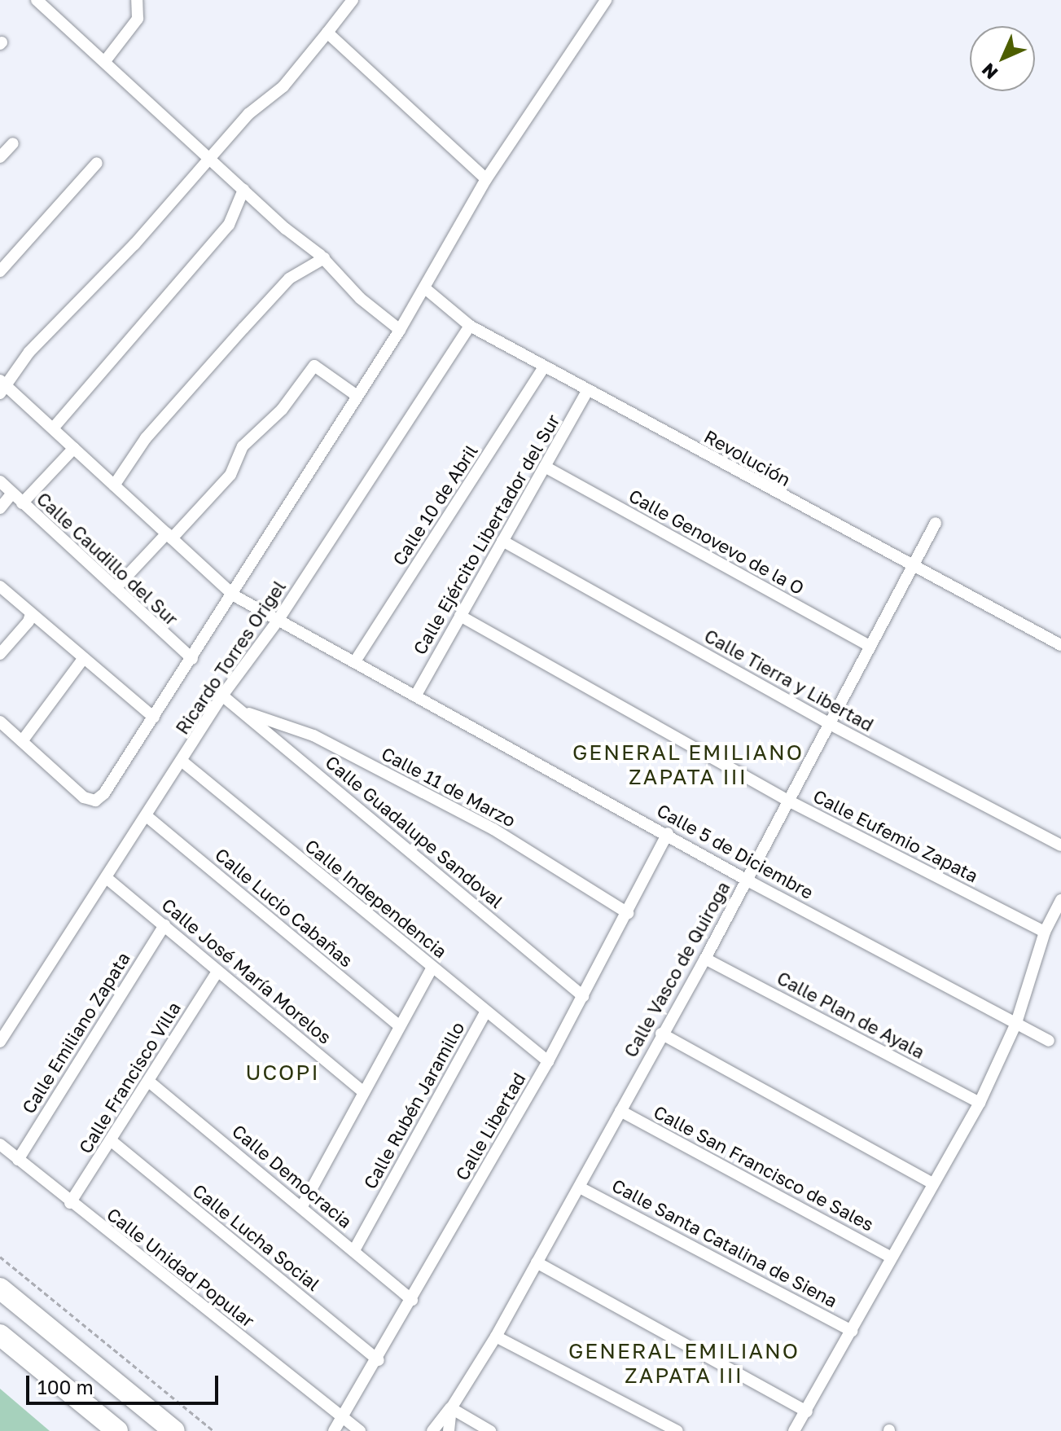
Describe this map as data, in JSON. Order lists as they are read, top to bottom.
{
  "streets": {
    "street": [
      "Revolución",
      "Calle 10 de Abril",
      "Calle Ejército Libertador del Sur",
      "Calle Genovevo de la O",
      "Calle Caudillo del Sur",
      "Ricardo Torres Origel",
      "Calle Tierra y Libertad",
      "Calle 11 de Marzo",
      "Calle Guadalupe Sandoval",
      "Calle Eufemio Zapata",
      "Calle 5 de Diciembre",
      "Calle Independencia",
      "Calle Lucio Cabañas",
      "Calle Vasco de Quiroga",
      "Calle José María Morelos",
      "Calle Plan de Ayala",
      "Calle Emiliano Zapata",
      "Calle Francisco Villa",
      "Calle Rubén Jaramillo",
      "Calle Libertad",
      "Calle San Francisco de Sales",
      "Calle Democracia",
      "Calle Lucha Social",
      "Calle Santa Catalina de Siena",
      "Calle Unidad Popular"
    ]
  },
  "crossings": [
    ["Revolución", "Calle 10 de Abril"],
    ["Revolución", "Calle Ejército Libertador del Sur"],
    ["Revolución", "Ricardo Torres Origel"],
    ["Revolución", "Calle Vasco de Quiroga"],
    ["Calle 10 de Abril", "Calle 5 de Diciembre"],
    ["Calle Ejército Libertador del Sur", "Calle Genovevo de la O"],
    ["Calle Ejército Libertador del Sur", "Calle Tierra y Libertad"],
    ["Calle Ejército Libertador del Sur", "Calle Eufemio Zapata"],
    ["Calle Ejército Libertador del Sur", "Calle 5 de Diciembre"],
    ["Calle Genovevo de la O", "Calle Vasco de Quiroga"],
    ["Ricardo Torres Origel", "Calle Guadalupe Sandoval"],
    ["Ricardo Torres Origel", "Calle 5 de Diciembre"],
    ["Ricardo Torres Origel", "Calle Independencia"],
    ["Ricardo Torres Origel", "Calle Lucio Cabañas"],
    ["Ricardo Torres Origel", "Calle José María Morelos"],
    ["Calle Tierra y Libertad", "Calle Vasco de Quiroga"],
    ["Calle 11 de Marzo", "Calle Guadalupe Sandoval"],
    ["Calle 11 de Marzo", "Calle Libertad"],
    ["Calle Guadalupe Sandoval", "Calle Libertad"],
    ["Calle Eufemio Zapata", "Calle Vasco de Quiroga"],
    ["Calle 5 de Diciembre", "Calle Vasco de Quiroga"],
    ["Calle 5 de Diciembre", "Calle Libertad"],
    ["Calle Independencia", "Calle Rubén Jaramillo"],
    ["Calle Independencia", "Calle Libertad"],
    ["Calle Vasco de Quiroga", "Calle Plan de Ayala"],
    ["Calle Vasco de Quiroga", "Calle San Francisco de Sales"],
    ["Calle Vasco de Quiroga", "Calle Santa Catalina de Siena"],
    ["Calle José María Morelos", "Calle Emiliano Zapata"],
    ["Calle José María Morelos", "Calle Francisco Villa"],
    ["Calle Emiliano Zapata", "Calle Unidad Popular"],
    ["Calle Francisco Villa", "Calle Democracia"],
    ["Calle Francisco Villa", "Calle Lucha Social"],
    ["Calle Francisco Villa", "Calle Unidad Popular"],
    ["Calle Rubén Jaramillo", "Calle Democracia"],
    ["Calle Libertad", "Calle Democracia"],
    ["Calle Libertad", "Calle Lucha Social"],
    ["Calle Libertad", "Calle Unidad Popular"]
  ],
  "districts": ["GENERAL EMILIANO ZAPATA III", "UCOPI", "GENERAL EMILIANO ZAPATA III"],
  "scale_bar": "100 m",
  "north": "bottom left"
}
